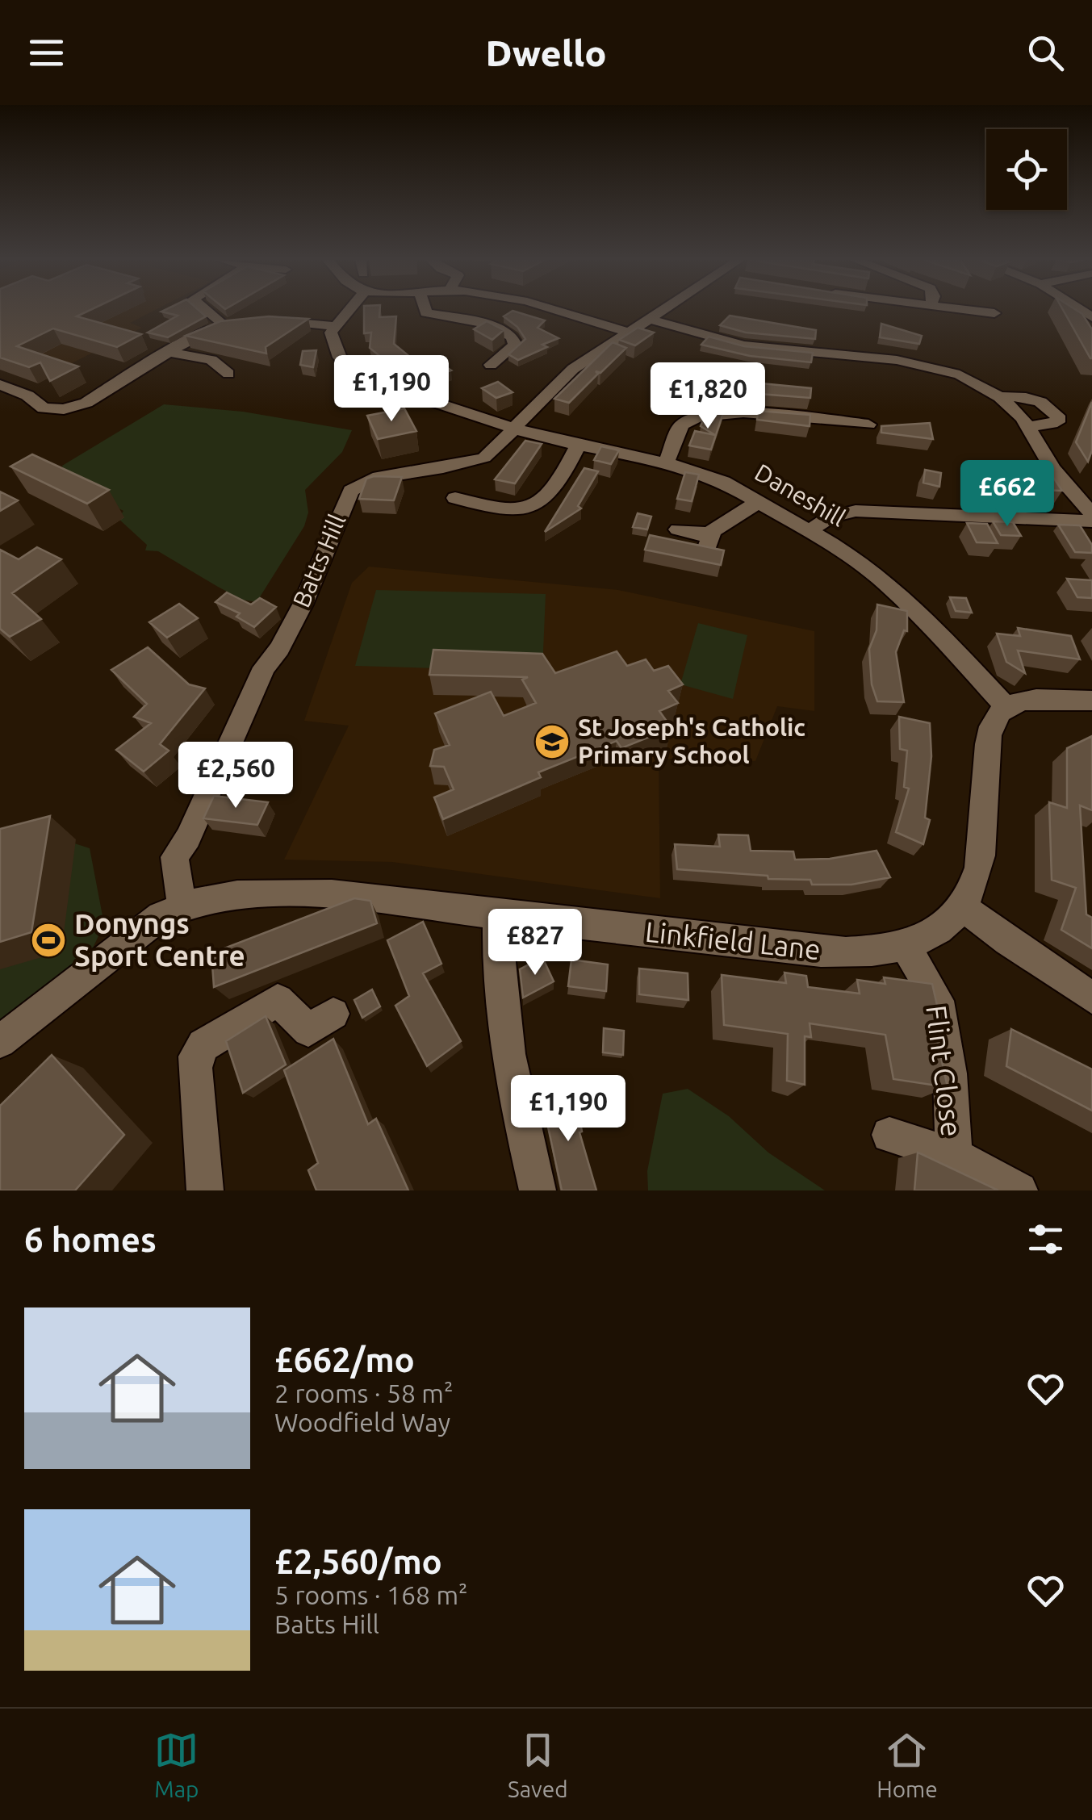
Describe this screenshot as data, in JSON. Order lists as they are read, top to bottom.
{
  "streets": {
    "street": [
      "Daneshill",
      "Batts Hill",
      "Linkfield Lane",
      "Flint Close"
    ]
  },
  "crossings": [
    ["Daneshill", "Batts Hill"],
    ["Daneshill", "Linkfield Lane"],
    ["Batts Hill", "Linkfield Lane"],
    ["Linkfield Lane", "Flint Close"]
  ],
  "places": {
    "school or university": ["St Joseph's Catholic Primary School"],
    "sports": ["Donyngs Sport Centre"]
  },
  "page": {
    "header": "Dwello",
    "price": [
      "£1,190",
      "£1,820",
      "£662",
      "£2,560",
      "£827",
      "£1,190"
    ],
    "heading": "6 homes",
    "list": [
      {
        "name": "£662/mo",
        "note": "2 rooms · 58 m² · Woodfield Way"
      },
      {
        "name": "£2,560/mo",
        "note": "5 rooms · 168 m² · Batts Hill"
      }
    ],
    "tabs": ["Map", "Saved", "Home"]
  }
}
